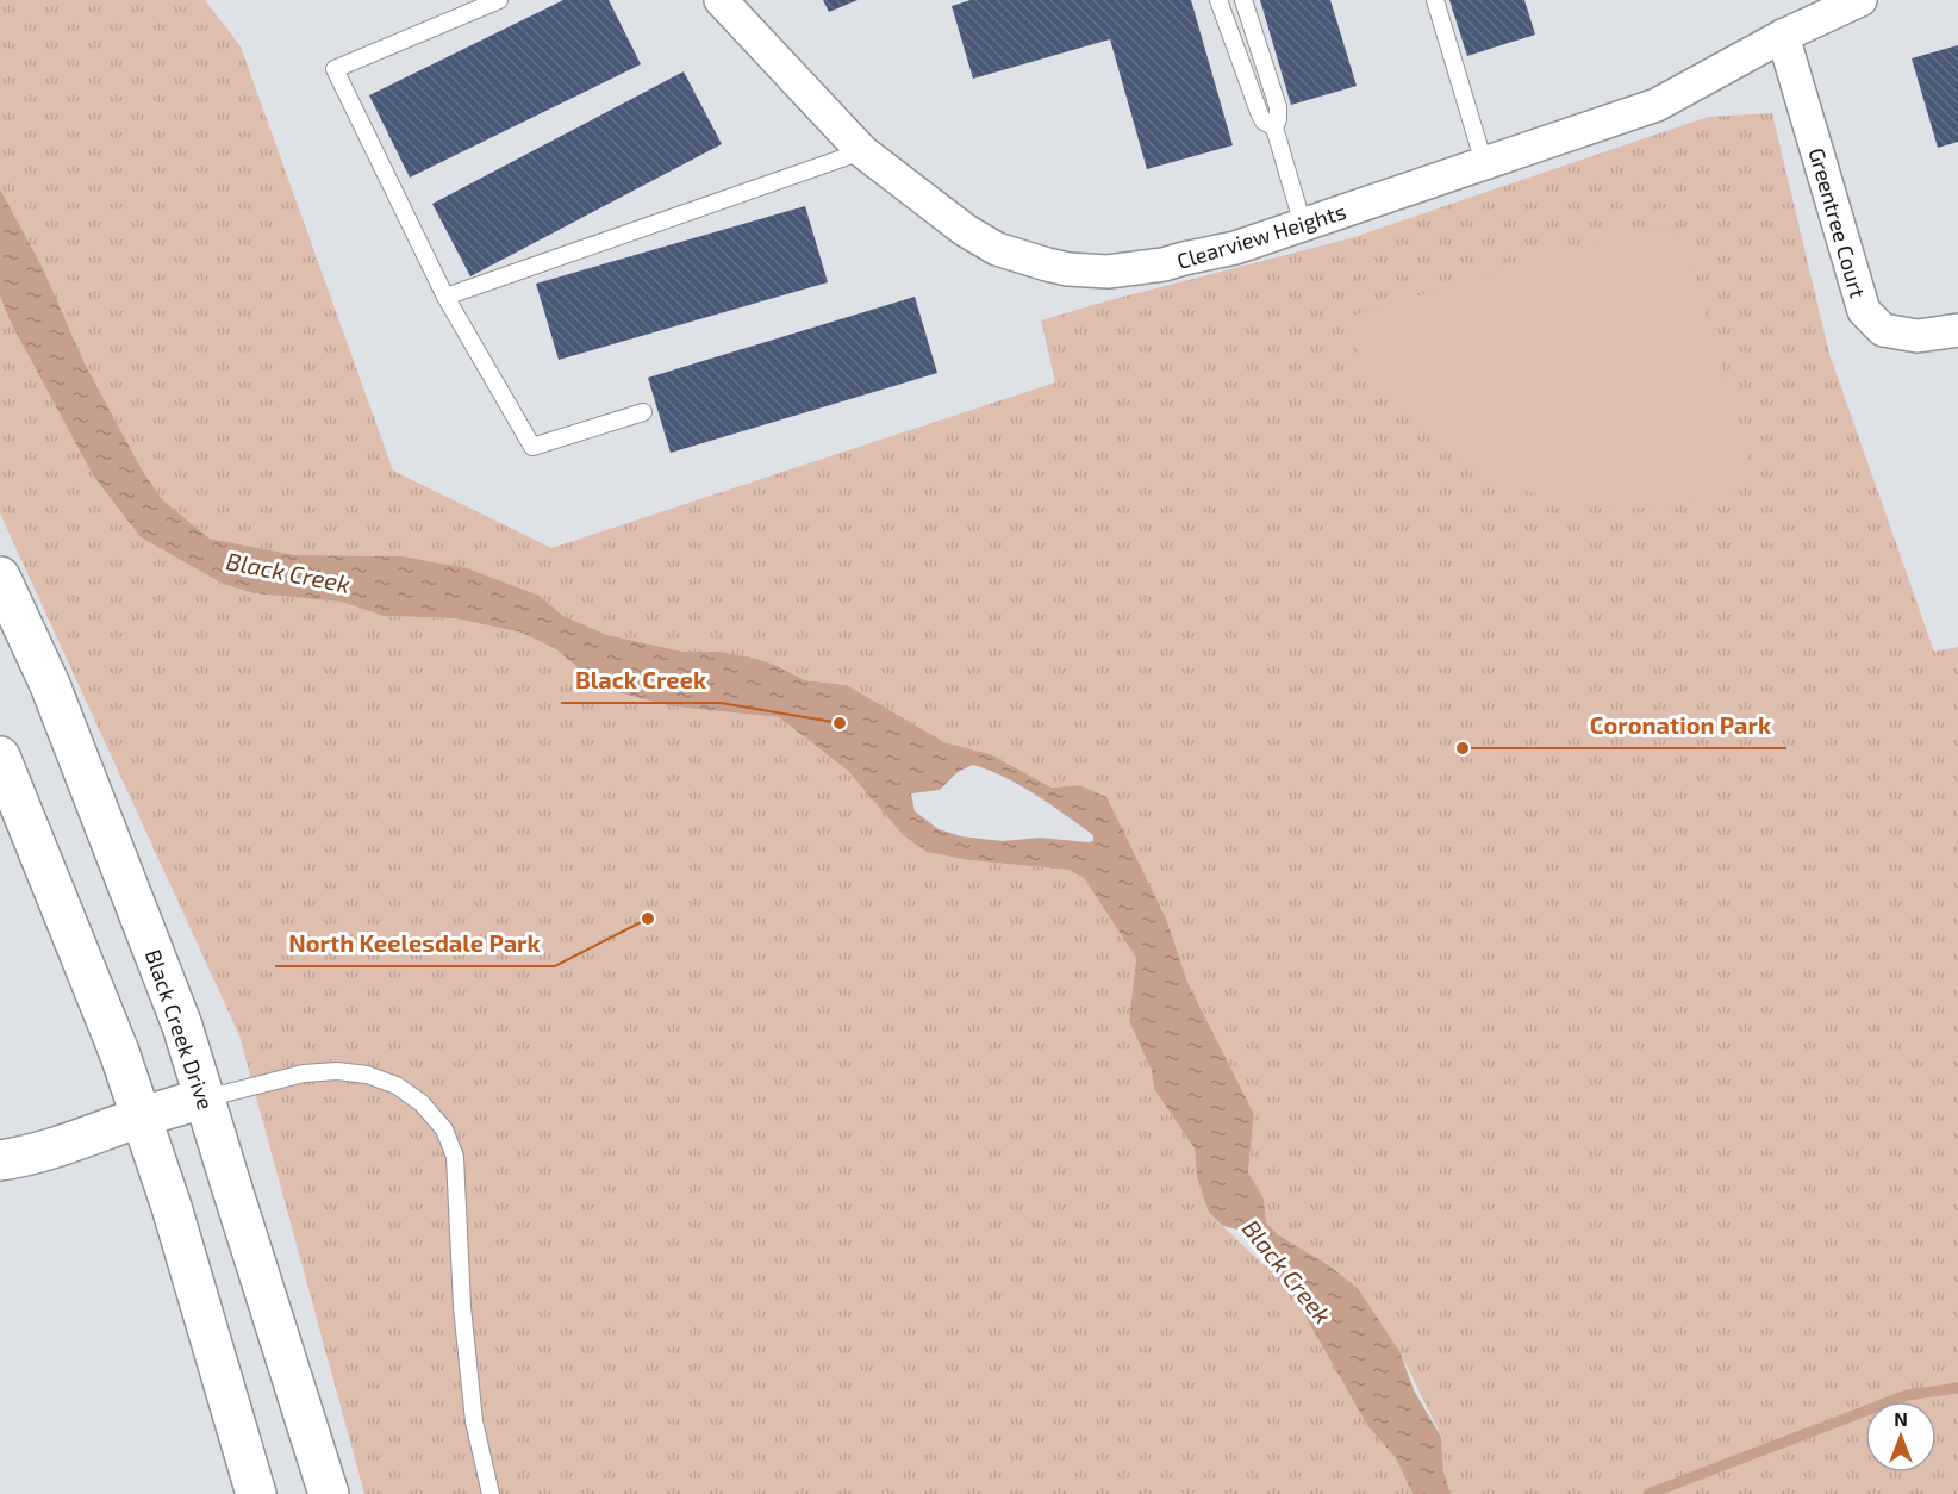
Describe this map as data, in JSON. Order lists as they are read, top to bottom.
{
  "streets": {
    "main road": ["Black Creek Drive"],
    "street": ["Greentree Court", "Clearview Heights"]
  },
  "crossings": [
    ["Greentree Court", "Clearview Heights"]
  ],
  "water": ["Black Creek"],
  "places": ["Black Creek", "Coronation Park", "North Keelesdale Park"],
  "north": "top"
}
